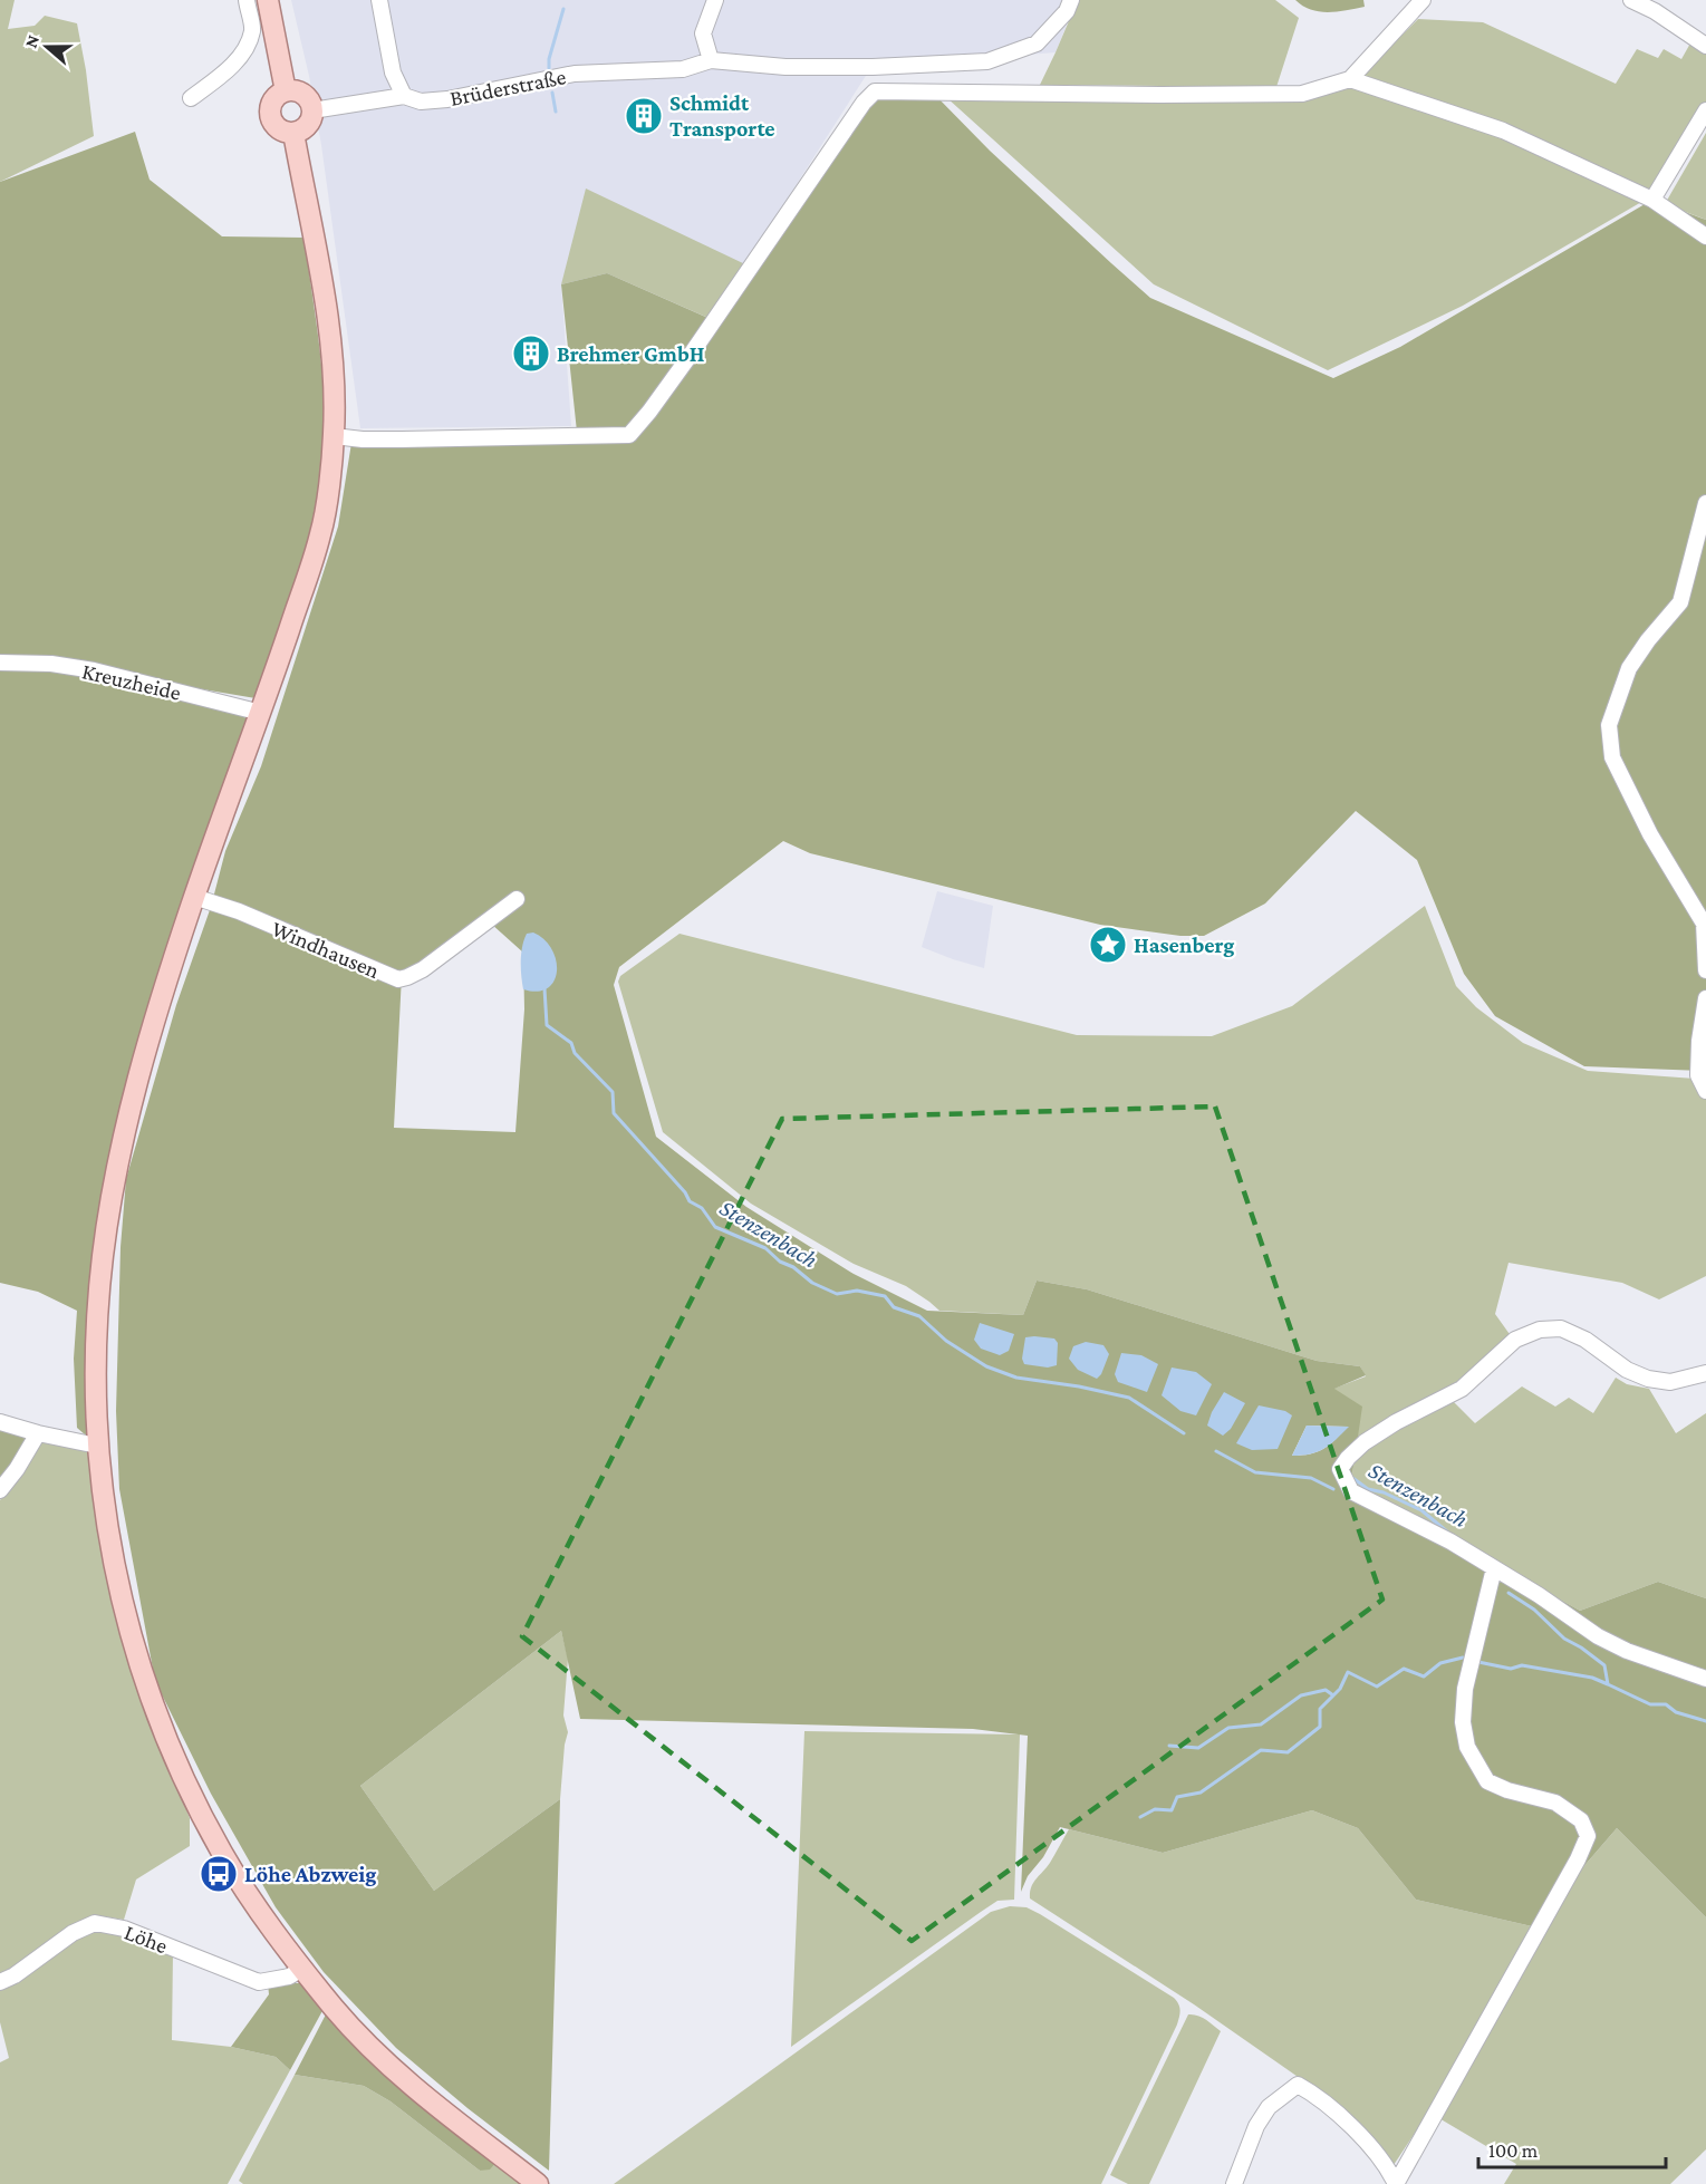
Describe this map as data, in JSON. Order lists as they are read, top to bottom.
{
  "streets": {
    "street": [
      "Brüderstraße",
      "Kreuzheide",
      "Windhausen",
      "Löhe"
    ]
  },
  "water": ["Stenzenbach"],
  "places": {
    "building": ["Schmidt Transporte", "Brehmer GmbH"],
    "place": ["Hasenberg"],
    "bus stop": ["Löhe Abzweig"]
  },
  "scale_bar": "100 m",
  "north": "left"
}
